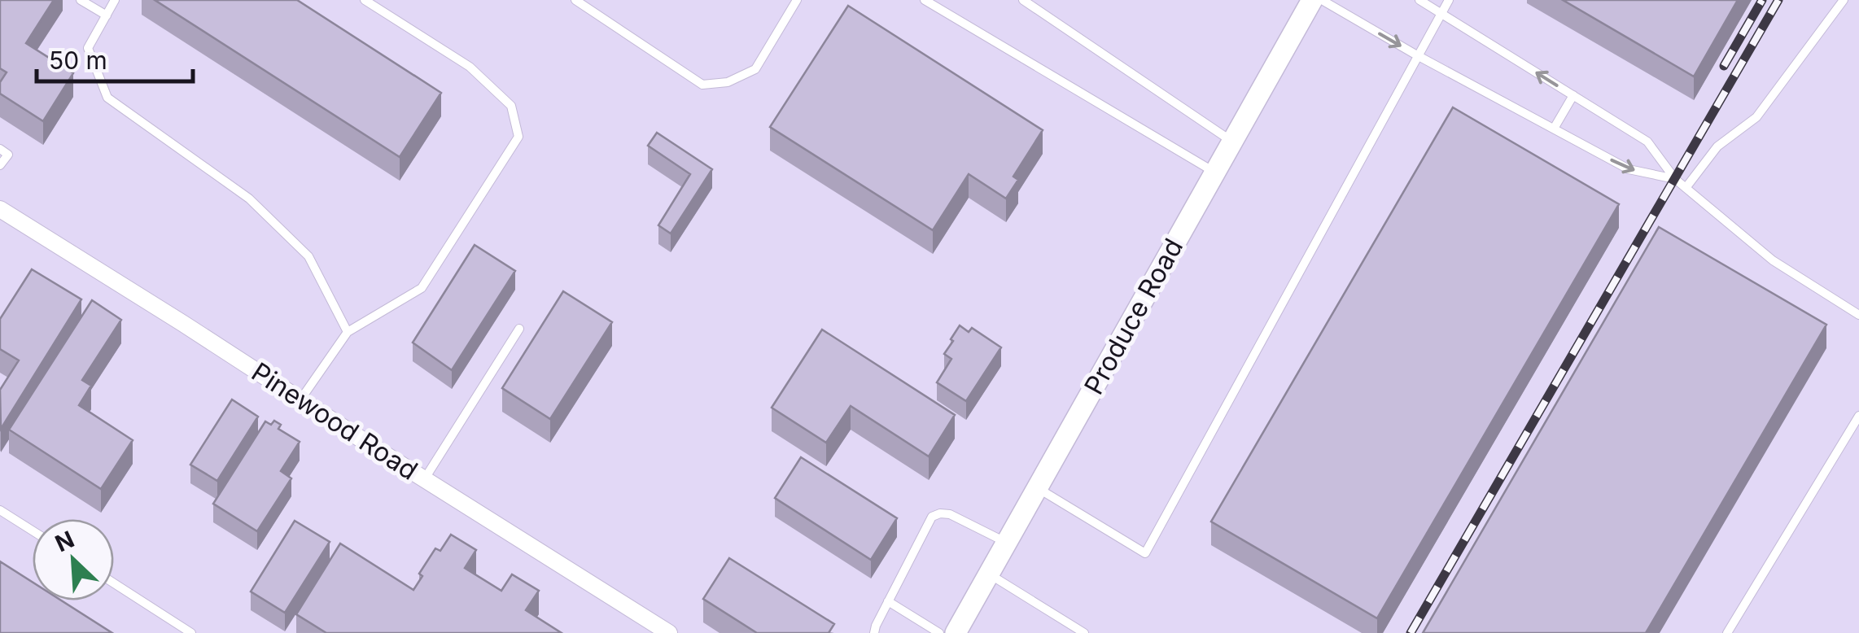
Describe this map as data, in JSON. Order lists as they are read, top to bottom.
{
  "streets": {
    "street": ["Produce Road", "Pinewood Road"]
  },
  "scale_bar": "50 m",
  "north": "top left"
}
